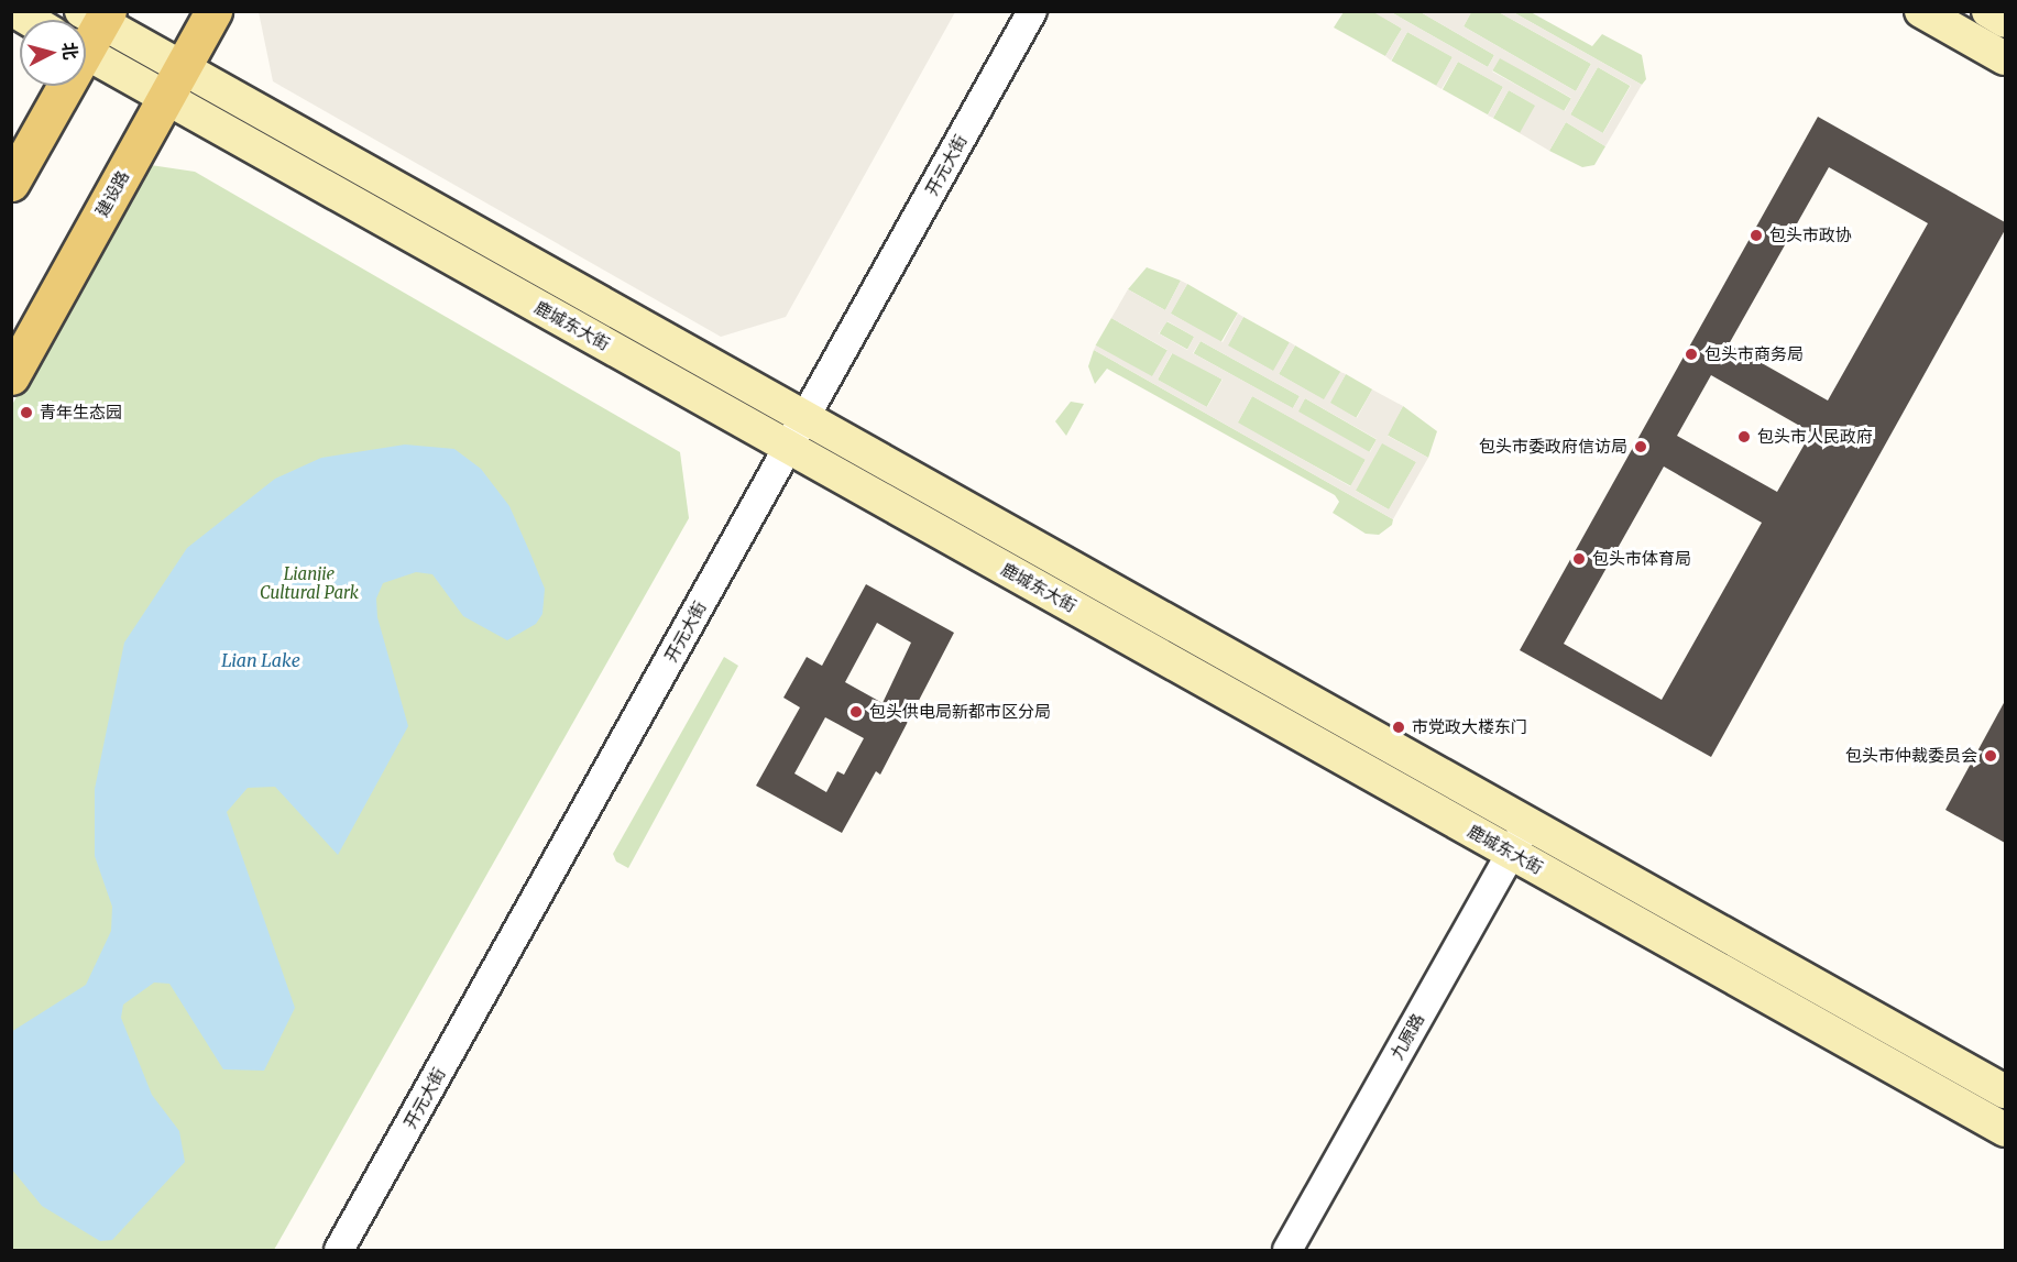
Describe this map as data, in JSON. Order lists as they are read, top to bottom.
{
  "streets": {
    "main road": ["建设路", "鹿城东大街"],
    "street": ["开元大街", "九原路"]
  },
  "crossings": [
    ["开元大街", "鹿城东大街"],
    ["建设路", "鹿城东大街"],
    ["鹿城东大街", "九原路"]
  ],
  "water": ["Lian Lake"],
  "parks": ["Lianjie Cultural Park"],
  "places": [
    "包头市政协",
    "包头市商务局",
    "青年生态园",
    "包头市人民政府",
    "包头市委政府信访局",
    "包头市体育局",
    "包头供电局新都市区分局",
    "市党政大楼东门",
    "包头市仲裁委员会"
  ],
  "north": "right"
}
